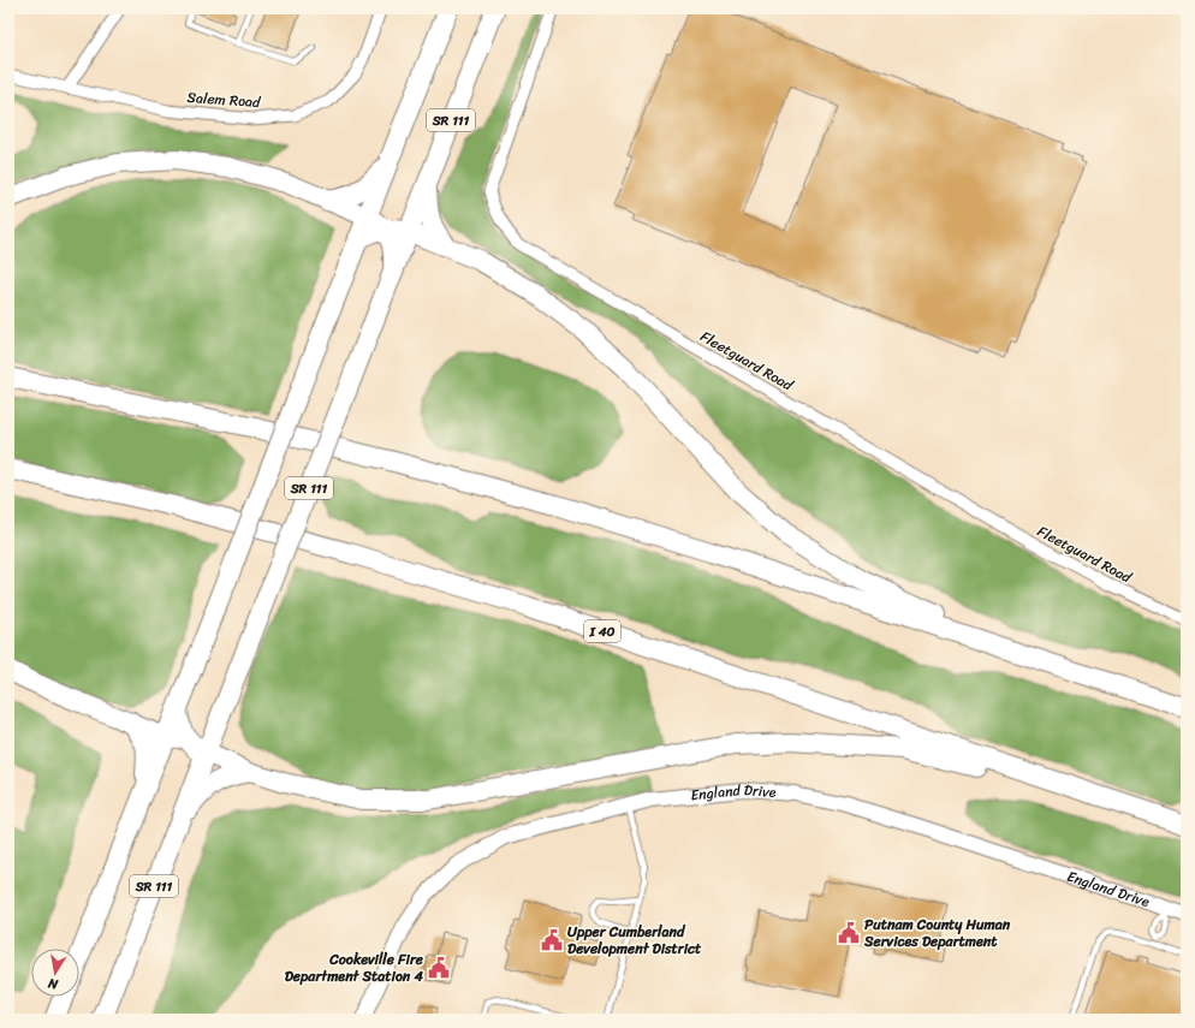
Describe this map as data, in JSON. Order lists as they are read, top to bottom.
{
  "streets": {
    "highway": ["SR 111", "I 40"],
    "street": ["Salem Road", "Fleetguard Road", "England Drive"]
  },
  "places": {
    "public building": ["Putnam County Human Services Department", "Upper Cumberland Development District", "Cookeville Fire Department Station 4"]
  },
  "north": "bottom"
}
